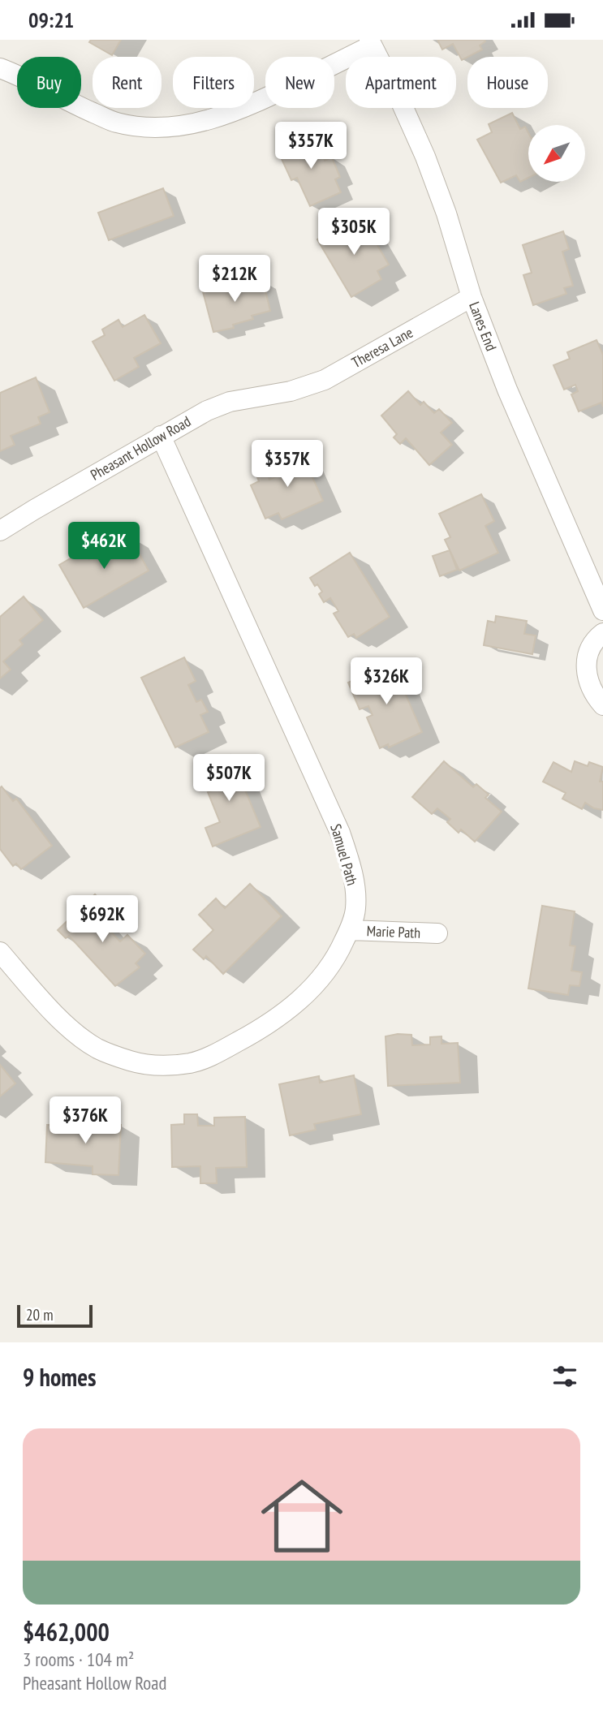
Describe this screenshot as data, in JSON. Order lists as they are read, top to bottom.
{
  "streets": {
    "street": [
      "Lanes End",
      "Theresa Lane",
      "Pheasant Hollow Road",
      "Samuel Path",
      "Marie Path"
    ]
  },
  "crossings": [
    ["Lanes End", "Theresa Lane"],
    ["Theresa Lane", "Pheasant Hollow Road"],
    ["Pheasant Hollow Road", "Samuel Path"],
    ["Samuel Path", "Marie Path"]
  ],
  "scale_bar": "20 m",
  "north": "bottom left",
  "page": {
    "status": "09:21",
    "chip": [
      "Buy",
      "Rent",
      "Filters",
      "New",
      "Apartment",
      "House"
    ],
    "price": [
      "$357K",
      "$305K",
      "$212K",
      "$357K",
      "$462K",
      "$326K",
      "$507K",
      "$692K",
      "$376K"
    ],
    "scale": "20 m",
    "heading": "9 homes",
    "list": [
      {
        "name": "$462,000",
        "note": "3 rooms · 104 m² · Pheasant Hollow Road"
      }
    ]
  }
}
